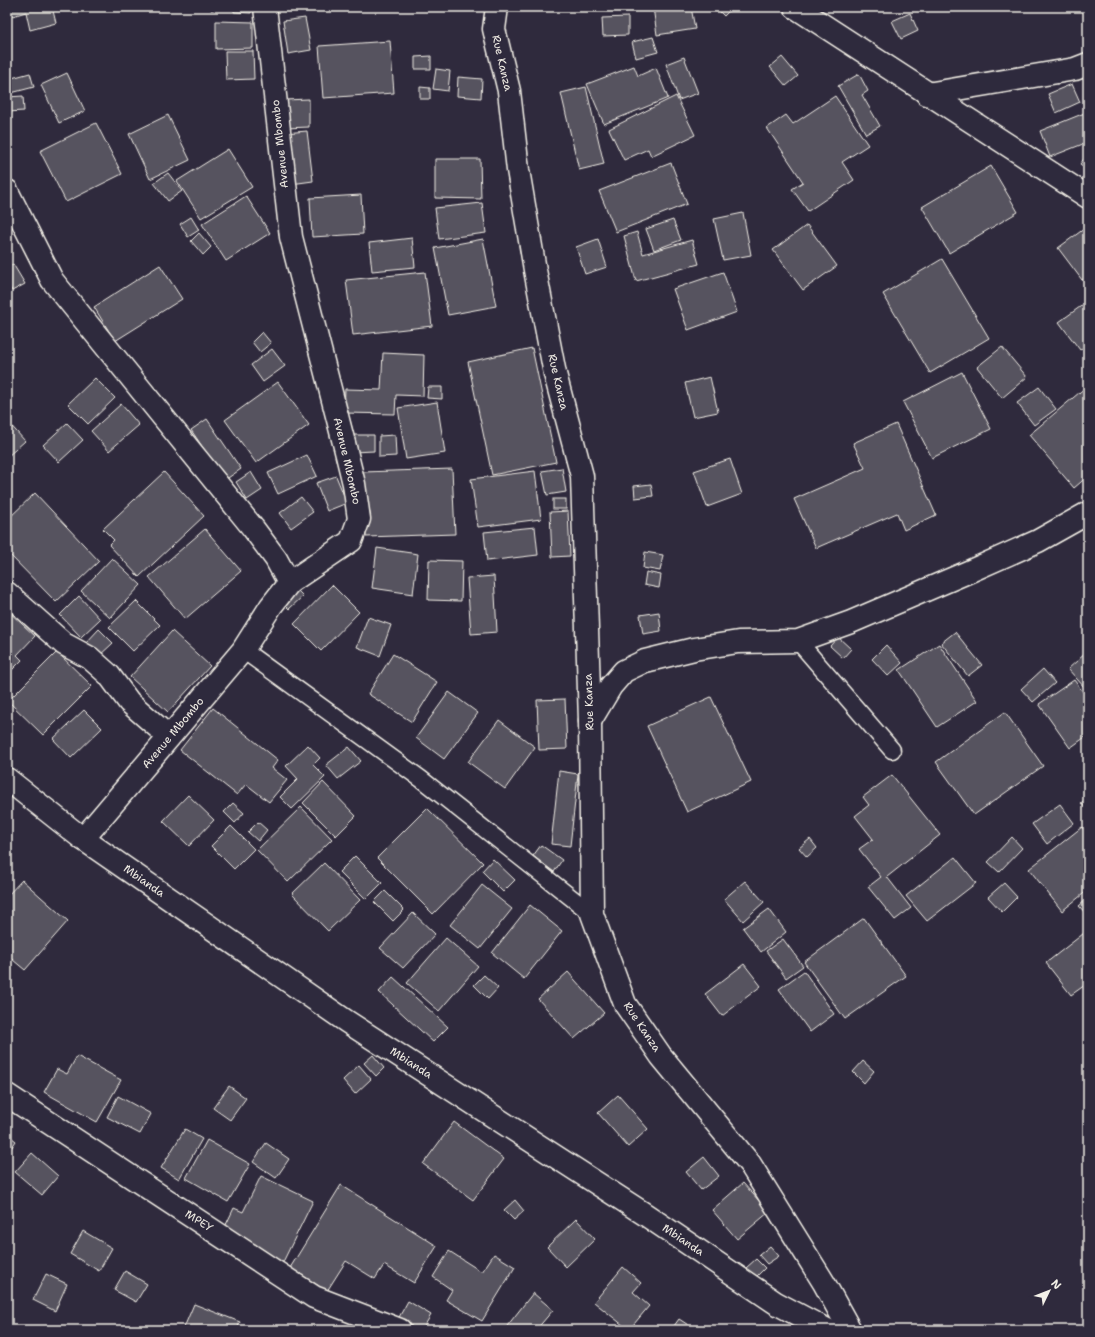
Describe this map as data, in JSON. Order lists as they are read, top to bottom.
{
  "streets": {
    "street": [
      "Rue Kanza",
      "Avenue Mbombo",
      "Mbianda",
      "MPEY"
    ]
  },
  "crossings": [
    ["Avenue Mbombo", "Mbianda"]
  ],
  "north": "top right"
}
